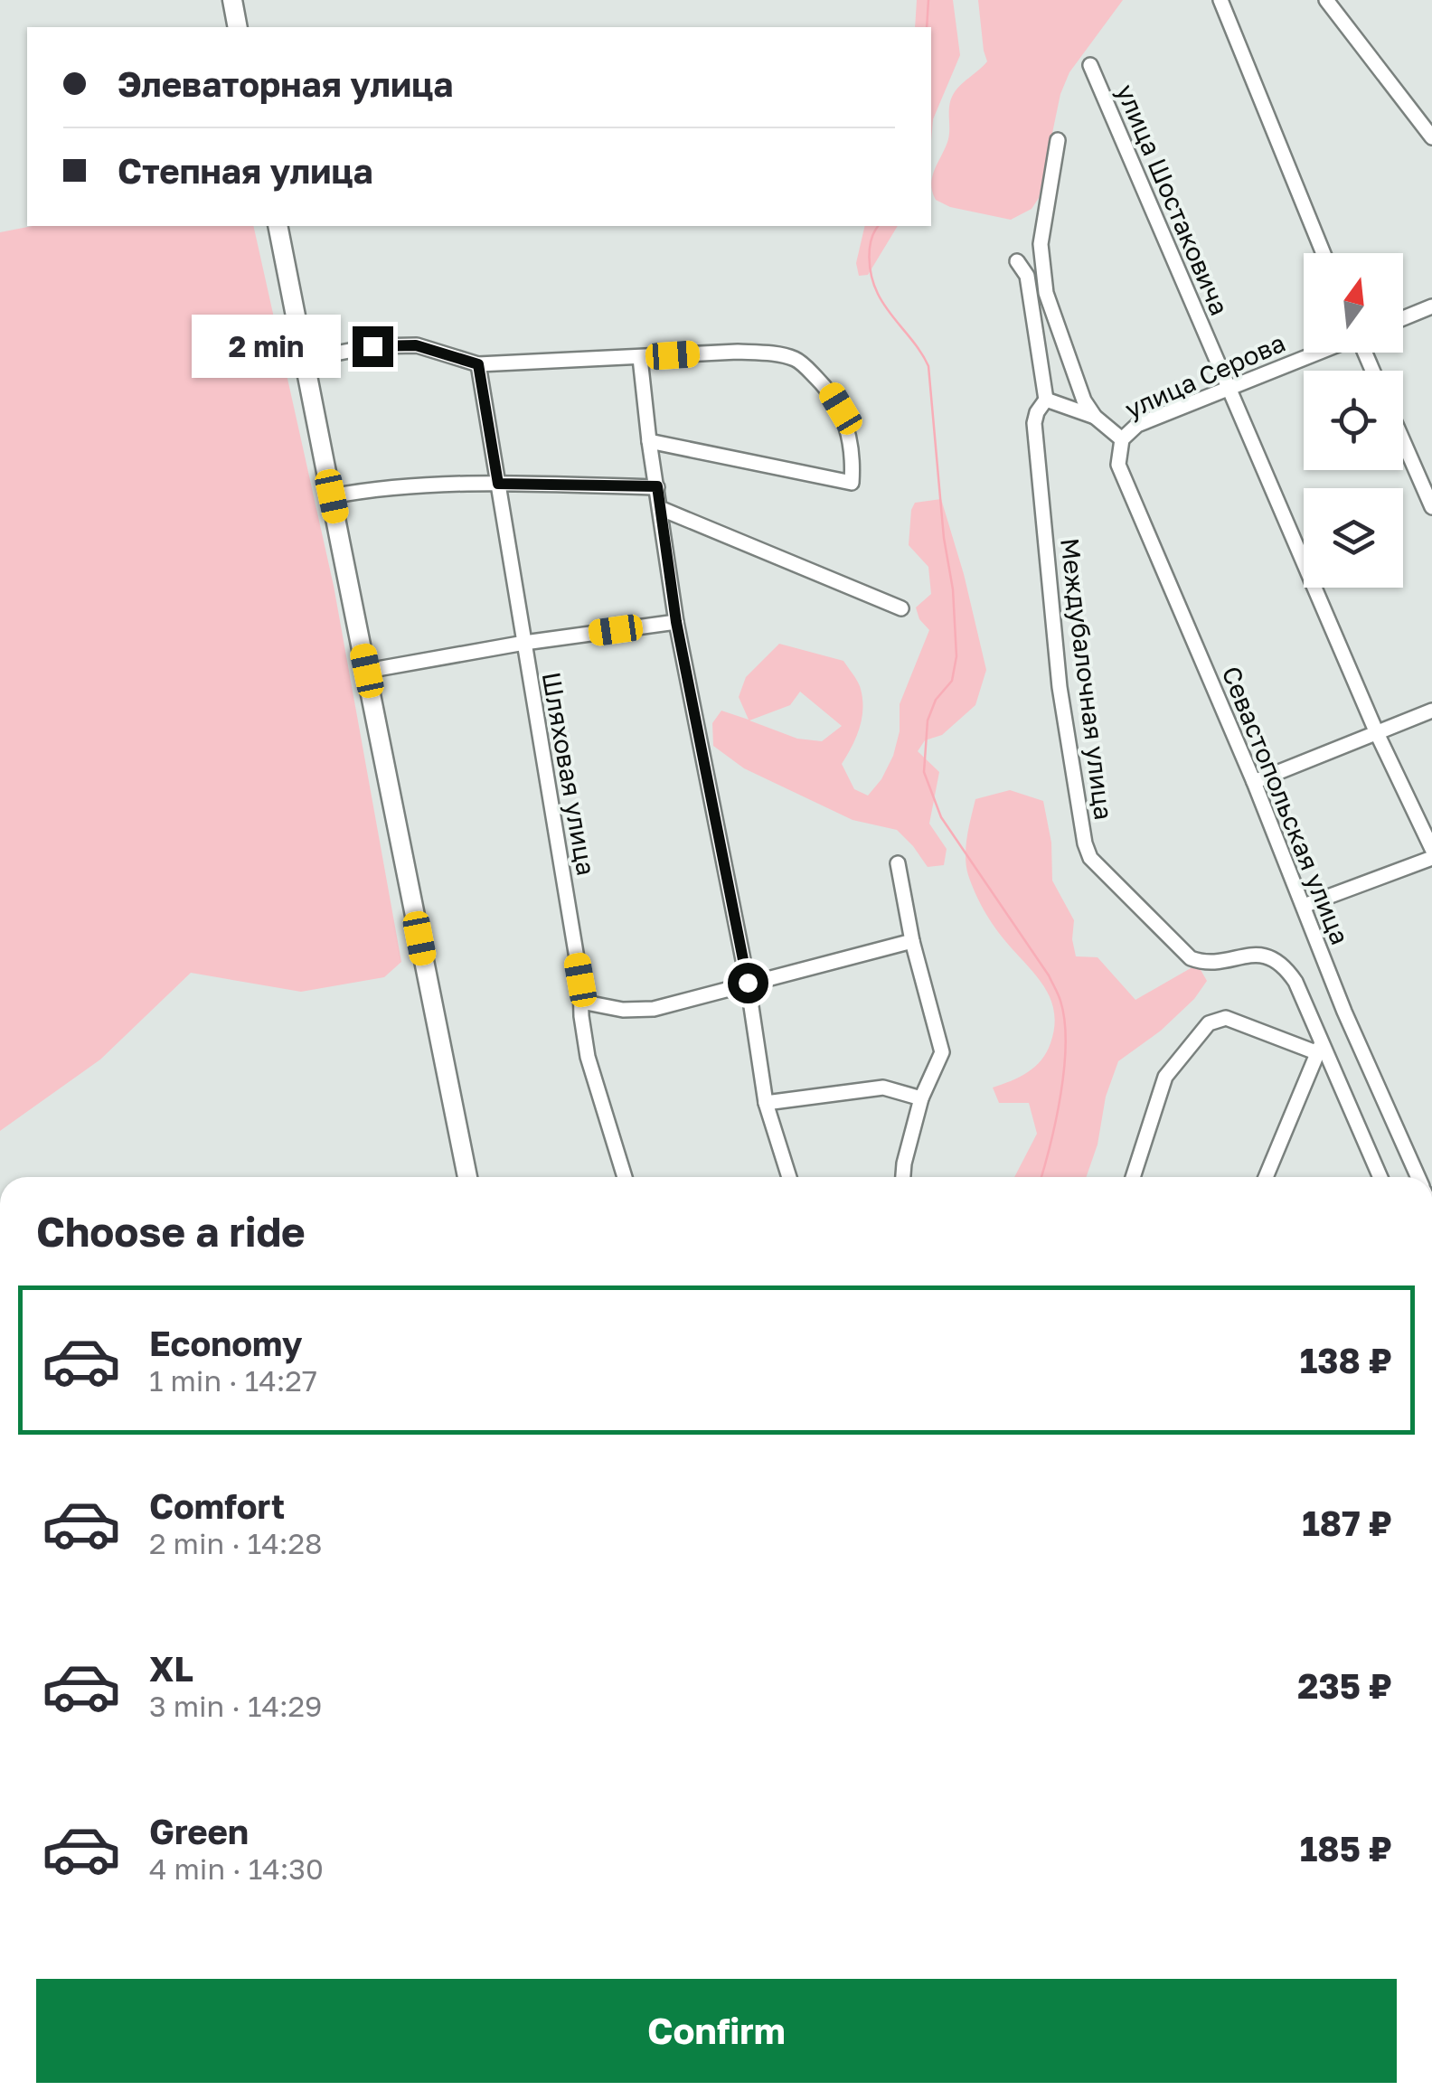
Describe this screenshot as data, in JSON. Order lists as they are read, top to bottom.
{
  "streets": {
    "street": [
      "улица Шостаковича",
      "улица Серова",
      "Междубалочная улица",
      "Шляховая улица",
      "Севастопольская улица"
    ]
  },
  "crossings": [
    ["улица Шостаковича", "улица Серова"],
    ["улица Серова", "Севастопольская улица"]
  ],
  "north": "top",
  "page": {
    "banner": ["Элеваторная улица", "Степная улица"],
    "bubble": "2 min",
    "heading": "Choose a ride",
    "list": [
      {
        "name": "Economy",
        "note": "1 min · 14:27",
        "value": "138 ₽"
      },
      {
        "name": "Comfort",
        "note": "2 min · 14:28",
        "value": "187 ₽"
      },
      {
        "name": "XL",
        "note": "3 min · 14:29",
        "value": "235 ₽"
      },
      {
        "name": "Green",
        "note": "4 min · 14:30",
        "value": "185 ₽"
      }
    ],
    "buttons": "Confirm"
  }
}
